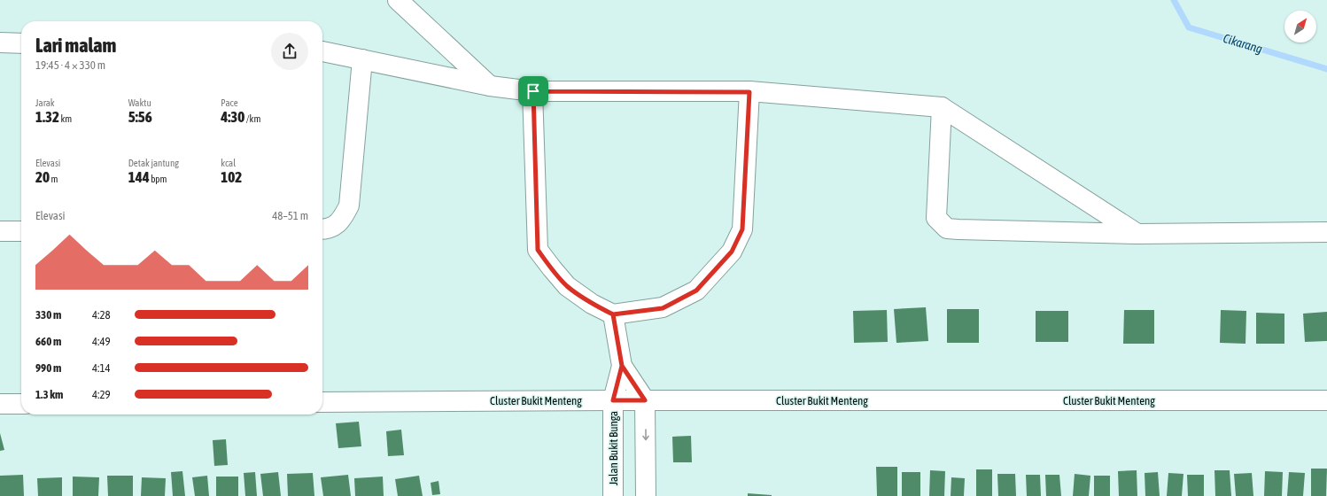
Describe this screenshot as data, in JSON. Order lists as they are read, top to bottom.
{
  "streets": {
    "street": ["Cluster Bukit Menteng", "Jalan Bukit Bunga"]
  },
  "crossings": [
    ["Cluster Bukit Menteng", "Jalan Bukit Bunga"]
  ],
  "water": ["Cikarang"],
  "north": "top right",
  "page": {
    "heading": ["Lari malam", "19:45 · 4 × 330 m"],
    "stats": [
      ["Jarak", "1.32 km"],
      ["Waktu", "5:56"],
      ["Pace", "4:30 /km"],
      ["Elevasi", "20 m"],
      ["Detak jantung", "144 bpm"],
      ["kcal", "102"]
    ],
    "chart": ["Elevasi", "48–51 m"],
    "list": [
      {
        "name": "330 m",
        "note": "4:28"
      },
      {
        "name": "660 m",
        "note": "4:49"
      },
      {
        "name": "990 m",
        "note": "4:14"
      },
      {
        "name": "1.3 km",
        "note": "4:29"
      }
    ]
  }
}
